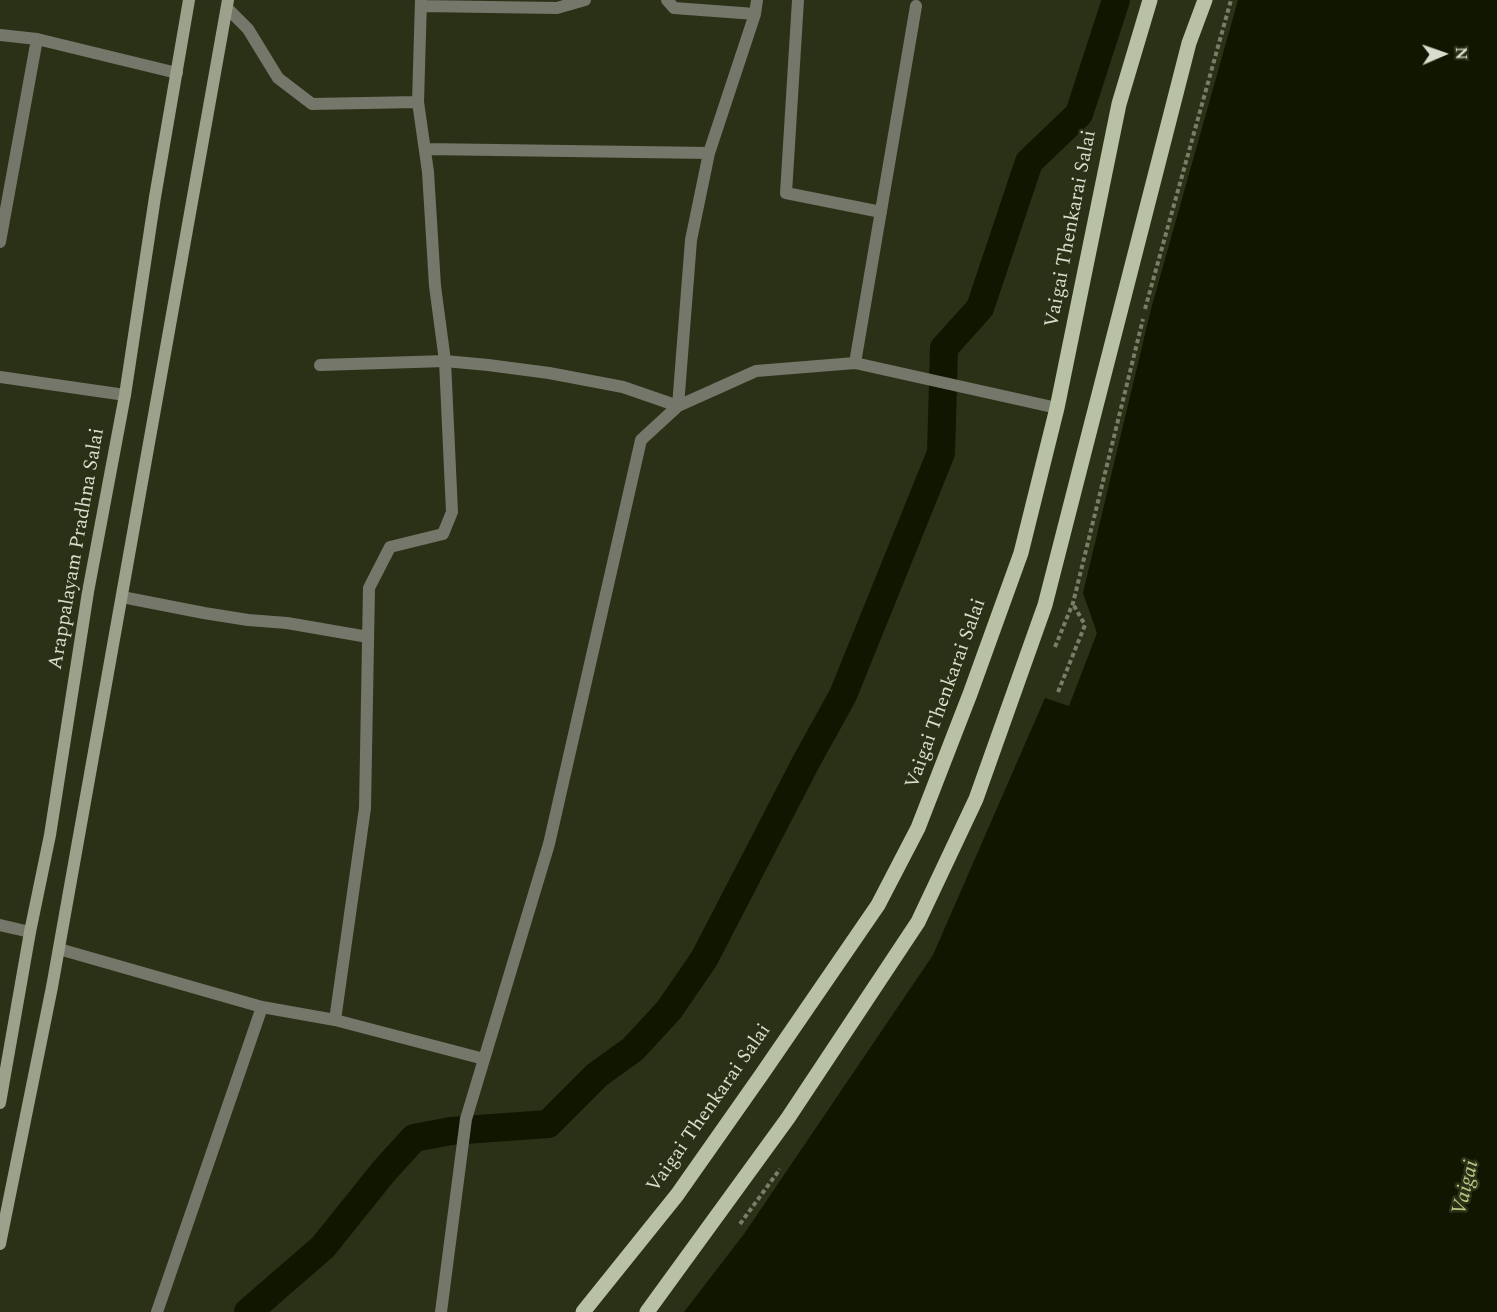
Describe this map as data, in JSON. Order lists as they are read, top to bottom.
{
  "streets": {
    "main road": ["Vaigai Thenkarai Salai", "Arappalayam Pradhna Salai"]
  },
  "water": ["Vaigai"],
  "north": "right"
}
